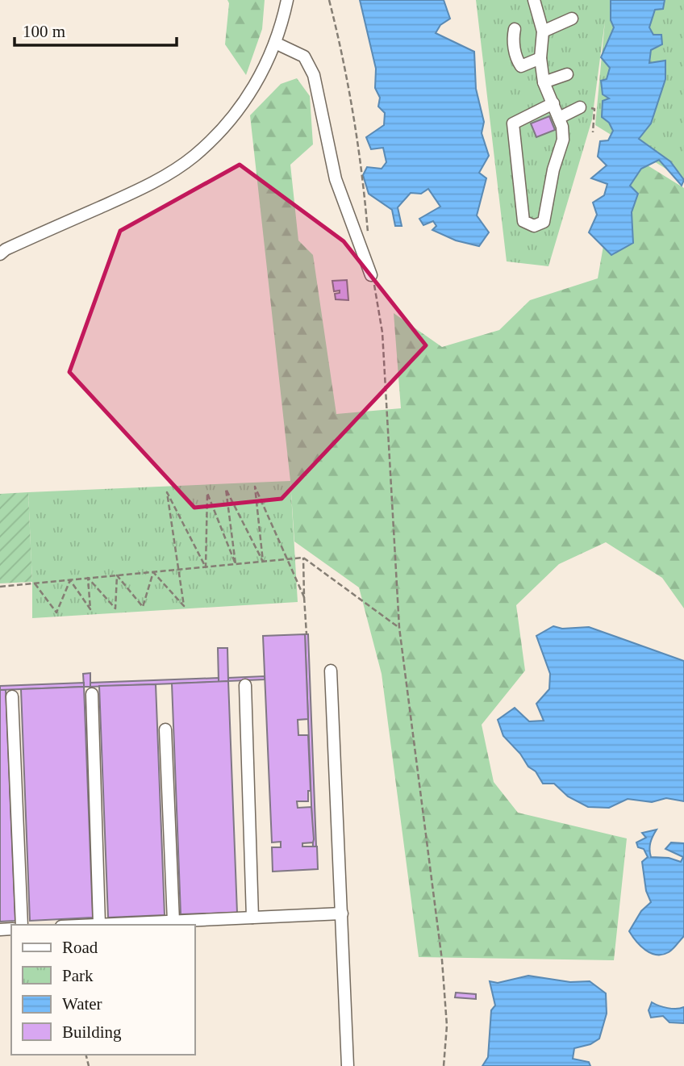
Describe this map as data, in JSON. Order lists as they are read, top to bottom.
{
  "legend": [
    "Road",
    "Park",
    "Water",
    "Building"
  ],
  "scale_bar": "100 m"
}
